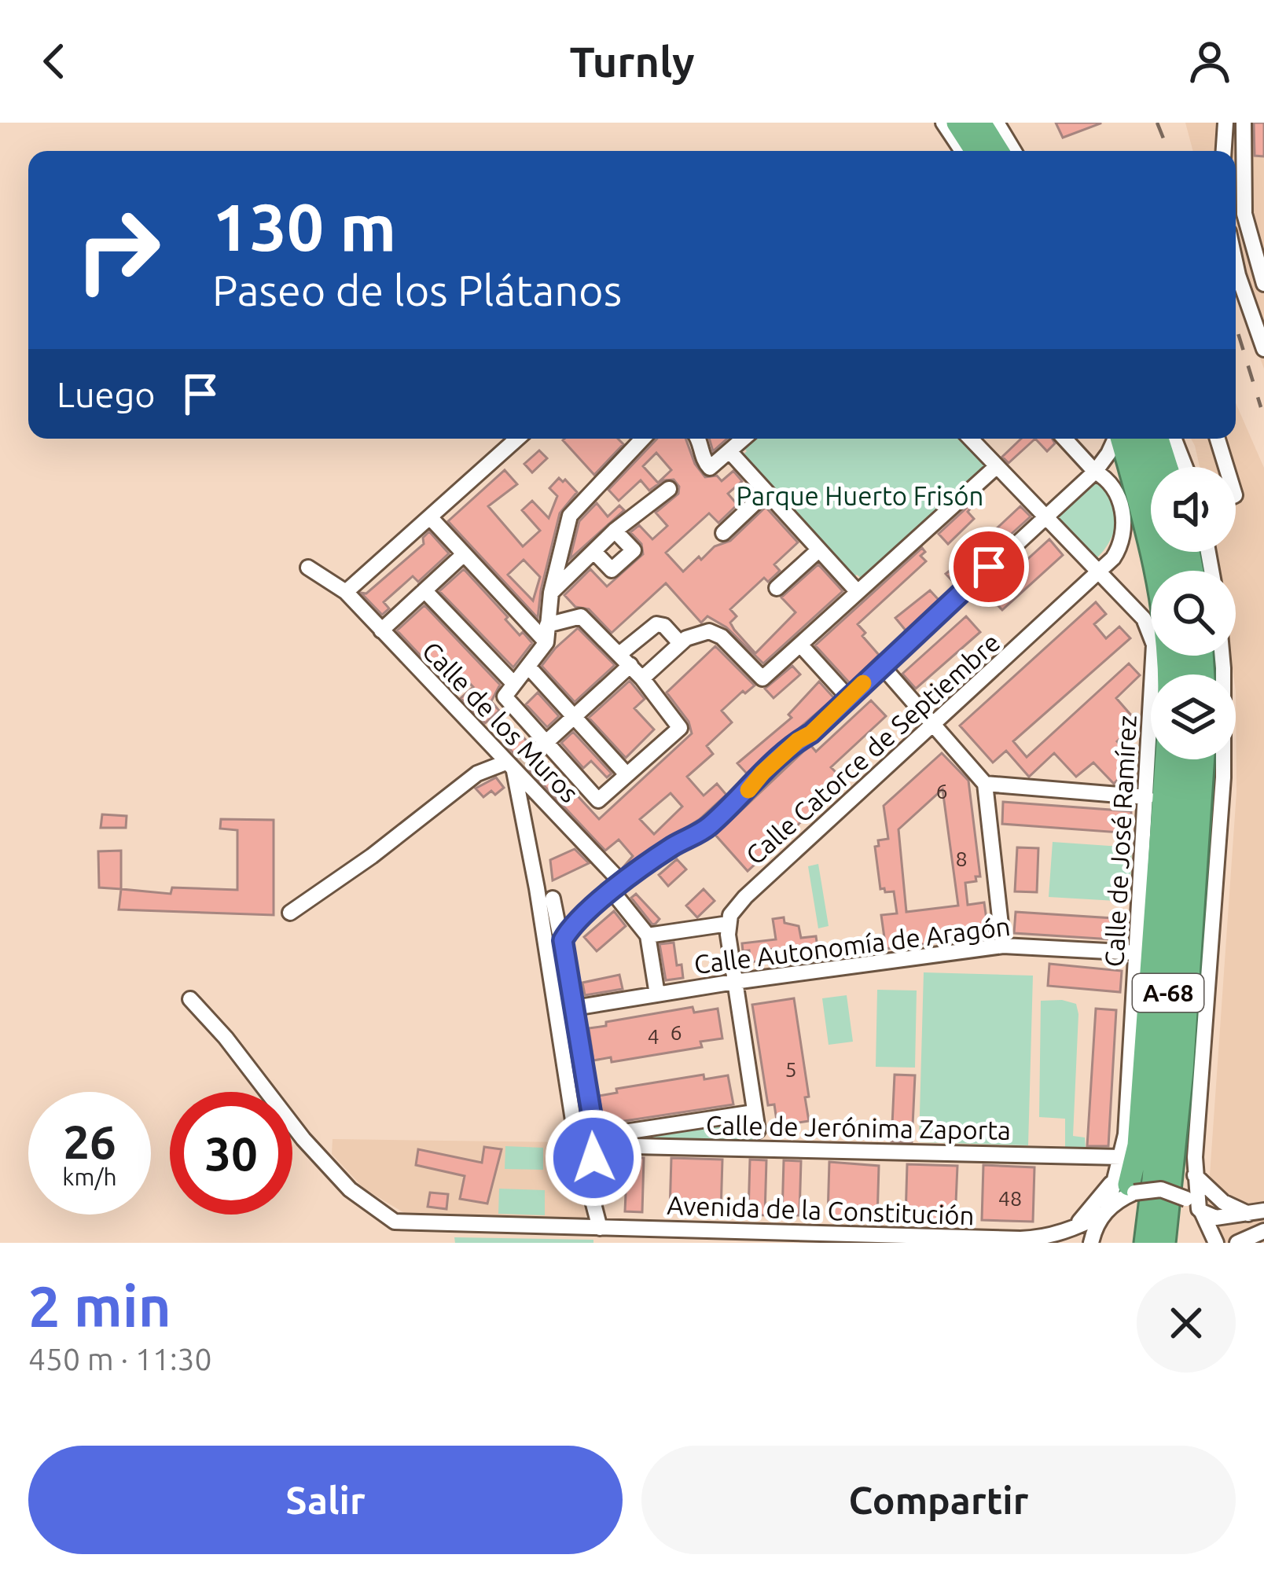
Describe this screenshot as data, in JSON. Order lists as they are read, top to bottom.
{
  "streets": {
    "highway": ["A-68"],
    "street": [
      "Calle de los Muros",
      "Calle Catorce de Septiembre",
      "Calle de José Ramírez",
      "Calle Autonomía de Aragón",
      "Calle de Jerónima Zaporta",
      "Avenida de la Constitución"
    ]
  },
  "crossings": [
    ["Calle Catorce de Septiembre", "Calle de José Ramírez"],
    ["Calle de José Ramírez", "Calle Autonomía de Aragón"],
    ["Calle de José Ramírez", "Calle de Jerónima Zaporta"]
  ],
  "parks": ["Parque Huerto Frisón"],
  "house_numbers": [
    "6",
    "8",
    "6",
    "4",
    "5",
    "48"
  ],
  "page": {
    "header": "Turnly",
    "turn": ["130 m", "Paseo de los Plátanos"],
    "then": "Luego",
    "speed": "26 km/h",
    "limit": "30",
    "heading": ["2 min", "450 m · 11:30"],
    "buttons": ["Salir", "Compartir"]
  }
}
